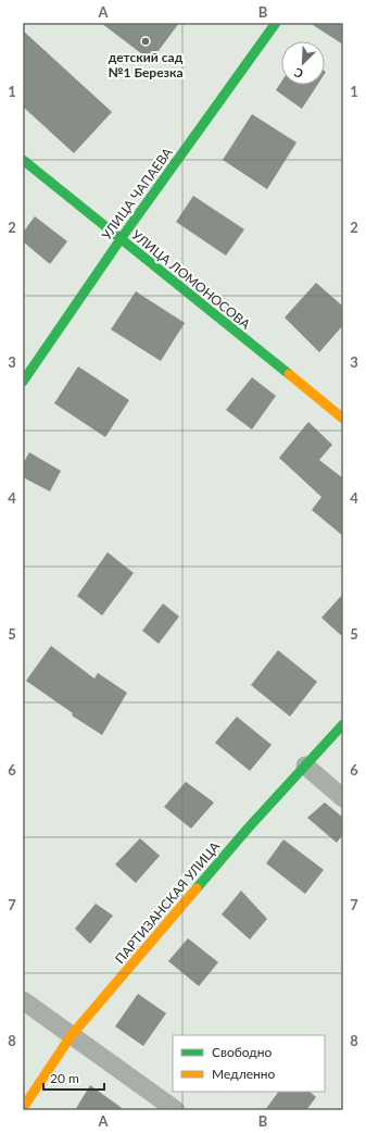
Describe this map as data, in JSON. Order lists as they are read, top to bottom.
{
  "streets": {
    "street": ["УЛИЦА ЧАПАЕВА", "УЛИЦА ЛОМОНОСОВА", "ПАРТИЗАНСКАЯ УЛИЦА"]
  },
  "crossings": [
    ["УЛИЦА ЧАПАЕВА", "УЛИЦА ЛОМОНОСОВА"]
  ],
  "places": ["детский сад №1 Березка"],
  "legend": ["Свободно", "Медленно"],
  "scale_bar": "20 m",
  "north": "bottom left",
  "grid": {
    "columns": ["A", "B"],
    "rows": [
      "1",
      "2",
      "3",
      "4",
      "5",
      "6",
      "7",
      "8"
    ]
  }
}
